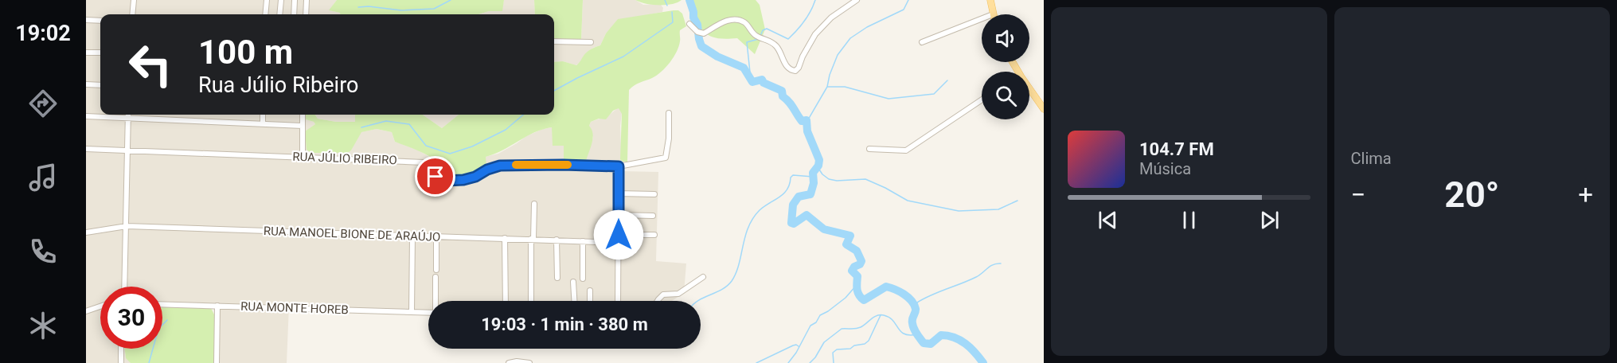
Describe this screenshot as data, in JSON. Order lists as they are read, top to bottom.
{
  "streets": {
    "street": ["RUA JÚLIO RIBEIRO", "RUA MANOEL BIONE DE ARAÚJO", "RUA MONTE HOREB"]
  },
  "page": {
    "tabs": "19:02",
    "tile": "Clima",
    "turn": ["100 m", "Rua Júlio Ribeiro"],
    "song": ["104.7 FM", "Música"],
    "heat": ["−", "20°", "+"],
    "limit": "30",
    "trip": "19:03 · 1 min · 380 m"
  }
}
